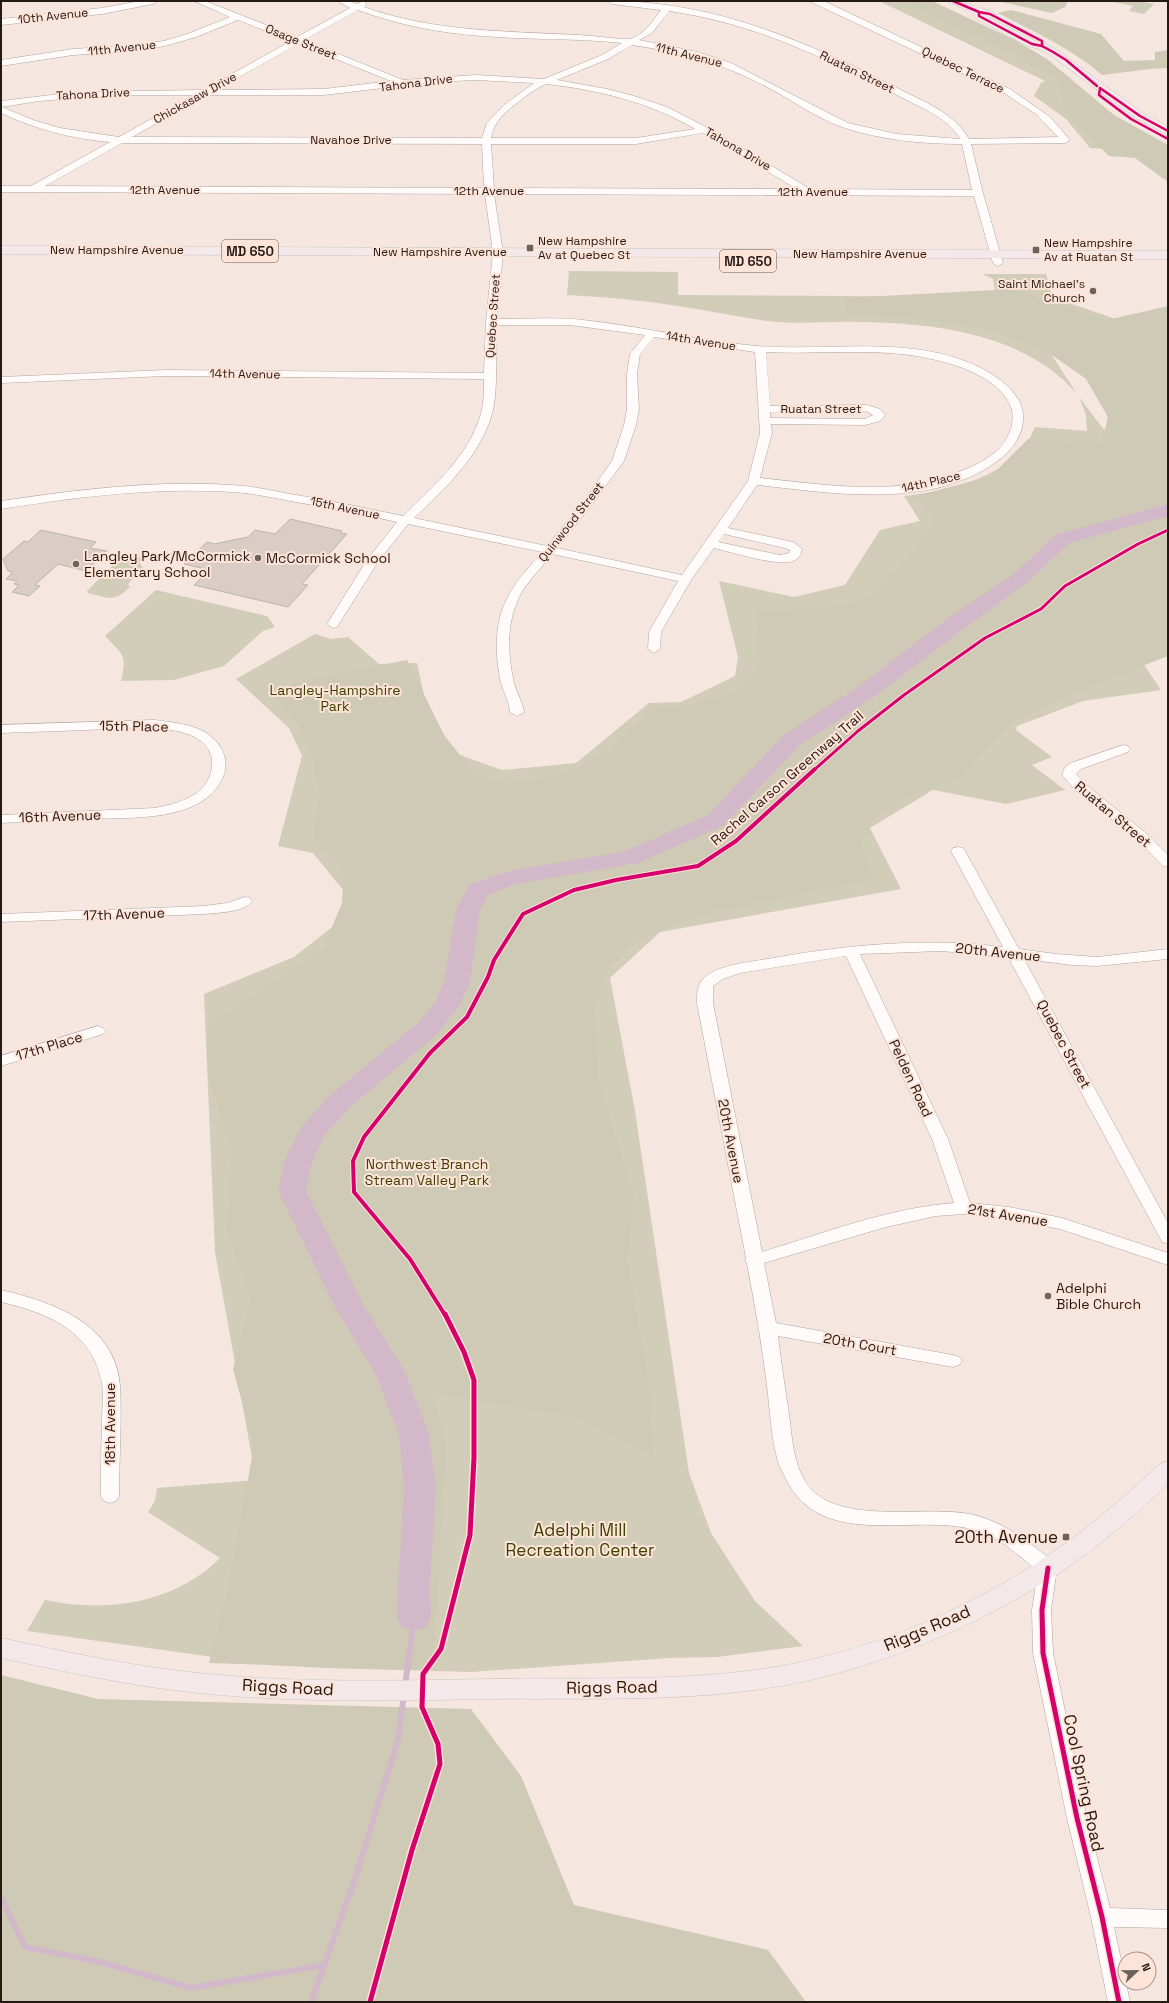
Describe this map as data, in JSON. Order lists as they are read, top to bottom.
{
  "streets": {
    "main road": ["New Hampshire Avenue", "MD 650", "Riggs Road"],
    "street": [
      "10th Avenue",
      "Osage Street",
      "11th Avenue",
      "Quebec Terrace",
      "Ruatan Street",
      "Tahona Drive",
      "Chickasaw Drive",
      "Navahoe Drive",
      "12th Avenue",
      "Quebec Street",
      "14th Avenue",
      "14th Place",
      "15th Avenue",
      "Quinwood Street",
      "15th Place",
      "16th Avenue",
      "17th Avenue",
      "20th Avenue",
      "17th Place",
      "Pelden Road",
      "21st Avenue",
      "20th Court",
      "18th Avenue",
      "Cool Spring Road"
    ],
    "cycle path": ["Rachel Carson Greenway Trail"]
  },
  "crossings": [
    ["Osage Street", "11th Avenue"],
    ["Osage Street", "Tahona Drive"],
    ["Osage Street", "Chickasaw Drive"],
    ["11th Avenue", "Quebec Terrace"],
    ["11th Avenue", "Ruatan Street"],
    ["11th Avenue", "Chickasaw Drive"],
    ["11th Avenue", "Quebec Street"],
    ["Ruatan Street", "12th Avenue"],
    ["Ruatan Street", "New Hampshire Avenue"],
    ["Ruatan Street", "Quebec Street"],
    ["Ruatan Street", "14th Avenue"],
    ["Ruatan Street", "14th Place"],
    ["Ruatan Street", "15th Avenue"],
    ["Tahona Drive", "Chickasaw Drive"],
    ["Tahona Drive", "Navahoe Drive"],
    ["Tahona Drive", "12th Avenue"],
    ["Tahona Drive", "Quebec Street"],
    ["Chickasaw Drive", "Navahoe Drive"],
    ["Chickasaw Drive", "12th Avenue"],
    ["Navahoe Drive", "Quebec Street"],
    ["12th Avenue", "Quebec Street"],
    ["New Hampshire Avenue", "Quebec Street"],
    ["Quebec Street", "14th Avenue"],
    ["Quebec Street", "15th Avenue"],
    ["Quebec Street", "20th Avenue"],
    ["14th Avenue", "14th Place"],
    ["14th Avenue", "Quinwood Street"],
    ["15th Avenue", "Quinwood Street"],
    ["15th Place", "16th Avenue"],
    ["20th Avenue", "Pelden Road"],
    ["20th Avenue", "21st Avenue"],
    ["20th Avenue", "20th Court"],
    ["20th Avenue", "Riggs Road"],
    ["20th Avenue", "Cool Spring Road"],
    ["Pelden Road", "21st Avenue"],
    ["Riggs Road", "Cool Spring Road"]
  ],
  "parks": ["Langley-Hampshire Park", "Northwest Branch Stream Valley Park", "Adelphi Mill Recreation Center"],
  "places": {
    "transit": ["New Hampshire Av at Quebec St", "New Hampshire Av at Ruatan St", "20th Avenue"],
    "other": [
      "Saint Michael's Church",
      "McCormick School",
      "Langley Park/McCormick Elementary School",
      "Adelphi Bible Church"
    ]
  },
  "north": "right"
}
